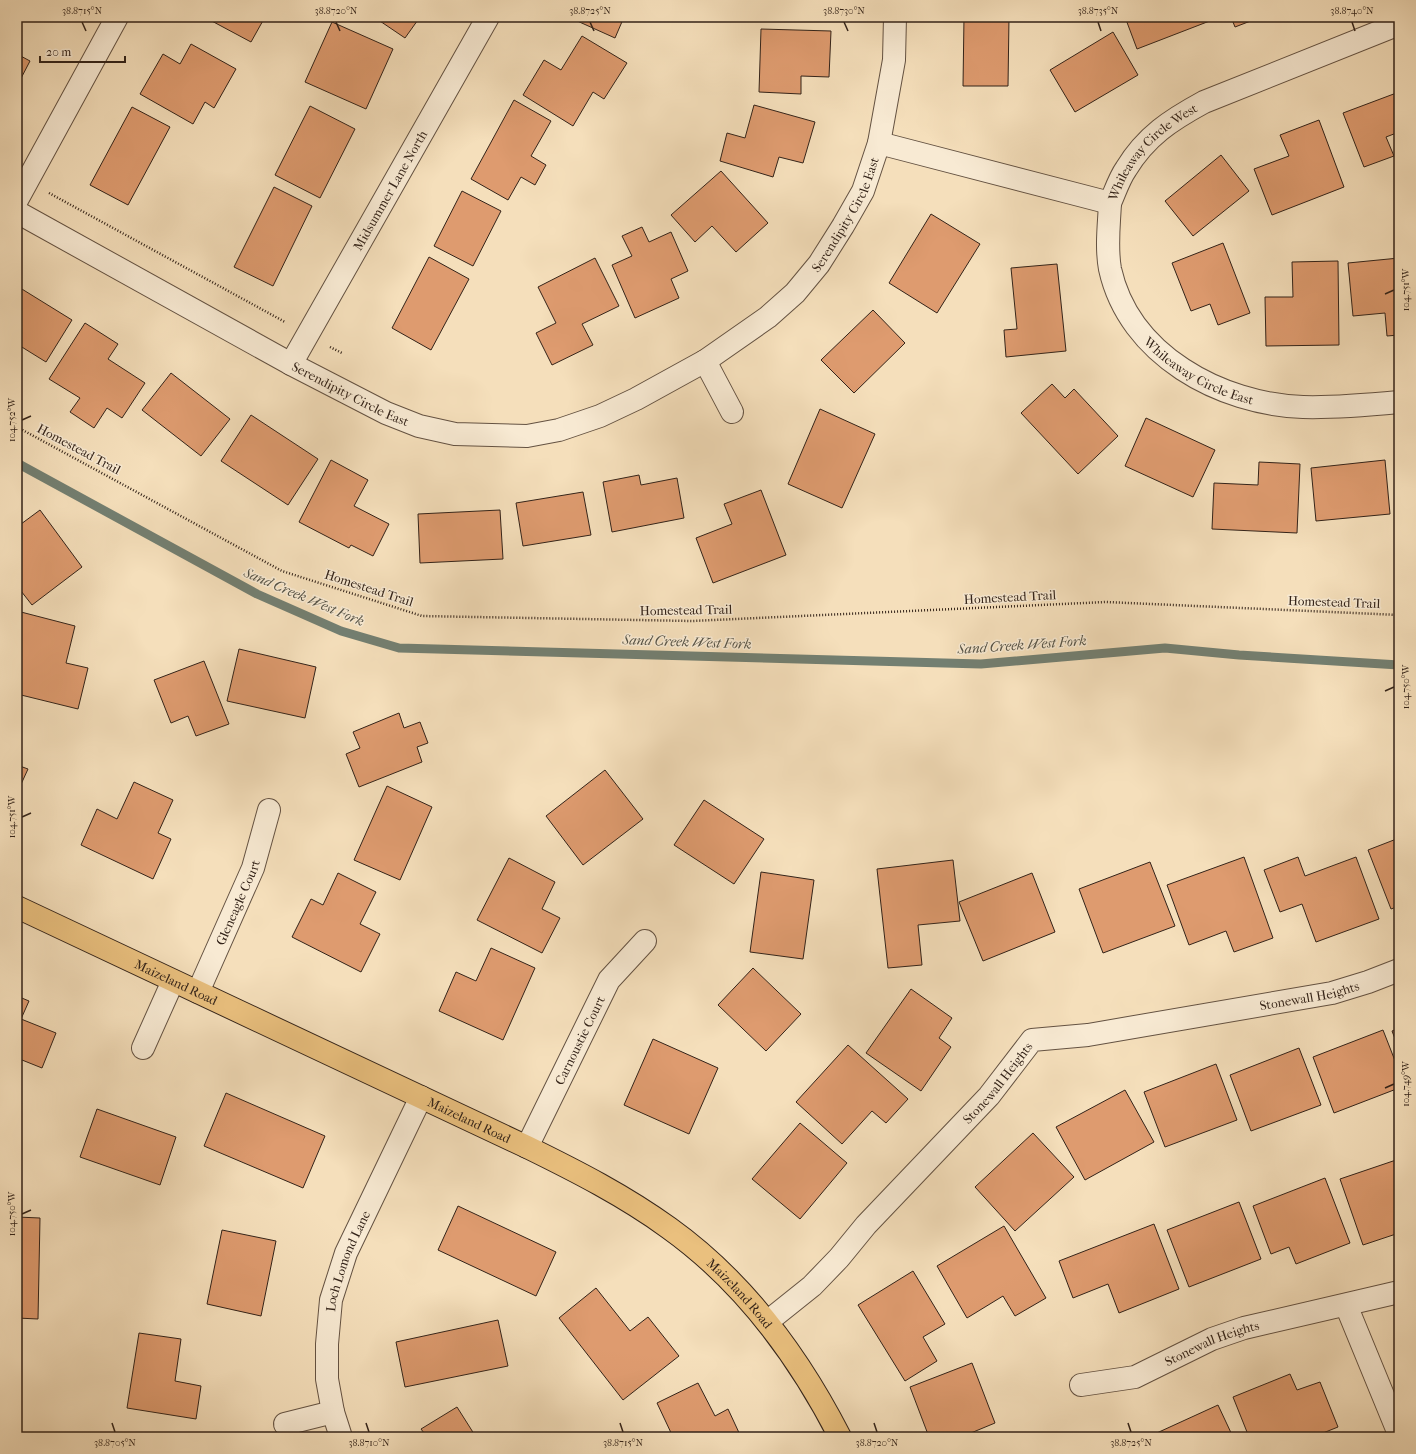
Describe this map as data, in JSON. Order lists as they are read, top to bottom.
{
  "streets": {
    "main road": ["Maizeland Road"],
    "street": [
      "Whileaway Circle West",
      "Midsummer Lane North",
      "Serendipity Circle East",
      "Whileaway Circle East",
      "Gleneagle Court",
      "Stonewall Heights",
      "Carnoustie Court",
      "Loch Lomond Lane"
    ],
    "path": ["Homestead Trail"]
  },
  "crossings": [
    ["Whileaway Circle West", "Serendipity Circle East"],
    ["Whileaway Circle West", "Whileaway Circle East"],
    ["Midsummer Lane North", "Serendipity Circle East"],
    ["Gleneagle Court", "Maizeland Road"],
    ["Maizeland Road", "Stonewall Heights"],
    ["Maizeland Road", "Carnoustie Court"],
    ["Maizeland Road", "Loch Lomond Lane"]
  ],
  "water": ["Sand Creek West Fork"],
  "scale_bar": "20 m",
  "coordinates": [
    "38.8715°N",
    "38.8720°N",
    "38.8725°N",
    "38.8730°N",
    "38.8735°N",
    "38.8740°N",
    "104.751°W",
    "104.752°W",
    "104.750°W",
    "104.749°W",
    "38.8705°N",
    "38.8710°N"
  ]
}
